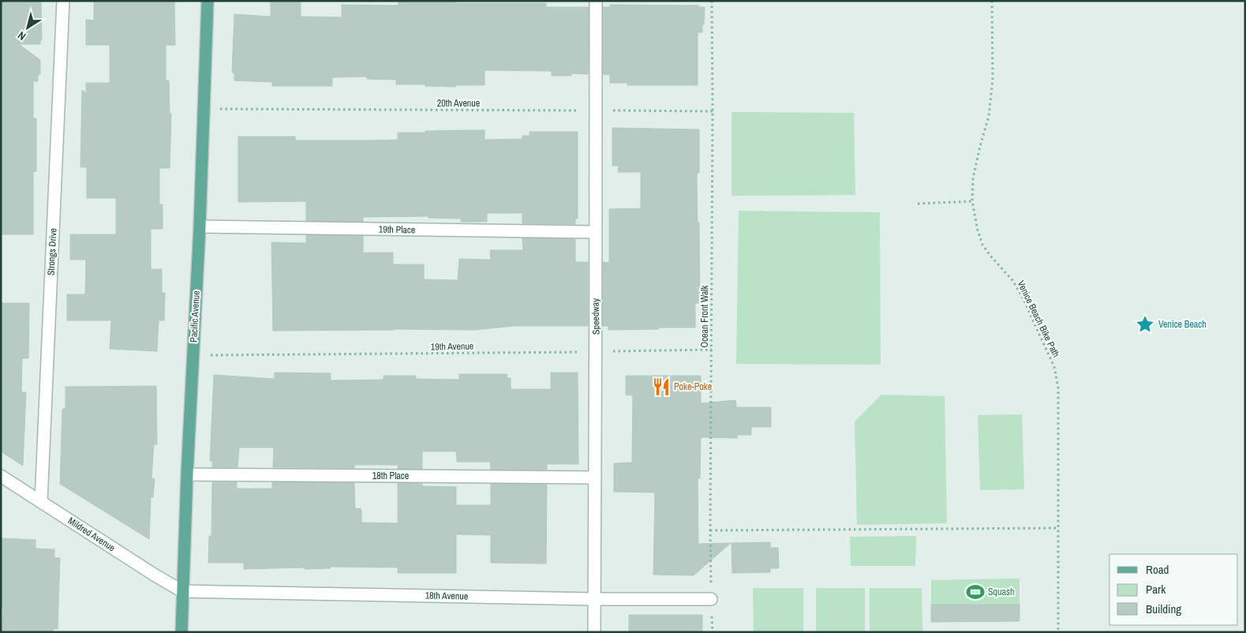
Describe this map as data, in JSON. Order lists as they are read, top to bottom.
{
  "streets": {
    "main road": ["Pacific Avenue"],
    "street": [
      "19th Place",
      "Strongs Drive",
      "Speedway",
      "18th Place",
      "Mildred Avenue",
      "18th Avenue"
    ],
    "path": [
      "20th Avenue",
      "Ocean Front Walk",
      "Venice Beach Bike Path",
      "19th Avenue"
    ]
  },
  "crossings": [
    ["20th Avenue", "Pacific Avenue"],
    ["20th Avenue", "Speedway"],
    ["20th Avenue", "Ocean Front Walk"],
    ["19th Place", "Pacific Avenue"],
    ["19th Place", "Speedway"],
    ["Strongs Drive", "Mildred Avenue"],
    ["Pacific Avenue", "19th Avenue"],
    ["Pacific Avenue", "18th Place"],
    ["Pacific Avenue", "Mildred Avenue"],
    ["Pacific Avenue", "18th Avenue"],
    ["Speedway", "19th Avenue"],
    ["Speedway", "18th Place"],
    ["Speedway", "18th Avenue"],
    ["Ocean Front Walk", "19th Avenue"],
    ["Ocean Front Walk", "18th Avenue"],
    ["Mildred Avenue", "18th Avenue"]
  ],
  "places": {
    "place": ["Venice Beach"],
    "restaurant": ["Poke-Poke"],
    "sports": ["Squash"]
  },
  "legend": ["Road", "Park", "Building"],
  "north": "bottom left"
}
